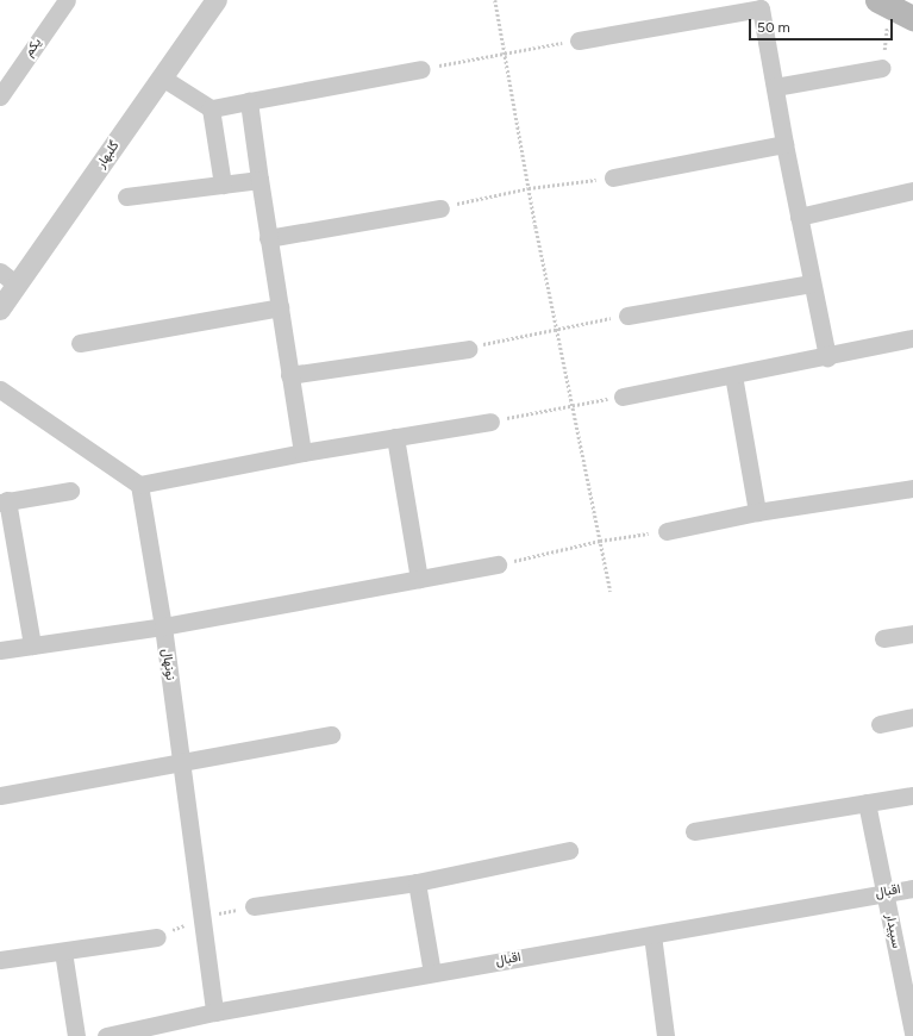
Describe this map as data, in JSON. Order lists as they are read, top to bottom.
{
  "streets": {
    "street": [
      "یکم",
      "گلبهار",
      "نونهال",
      "اقبال",
      "سپیدار"
    ]
  },
  "crossings": [
    ["نونهال", "اقبال"],
    ["اقبال", "سپیدار"]
  ],
  "scale_bar": "50 m"
}
